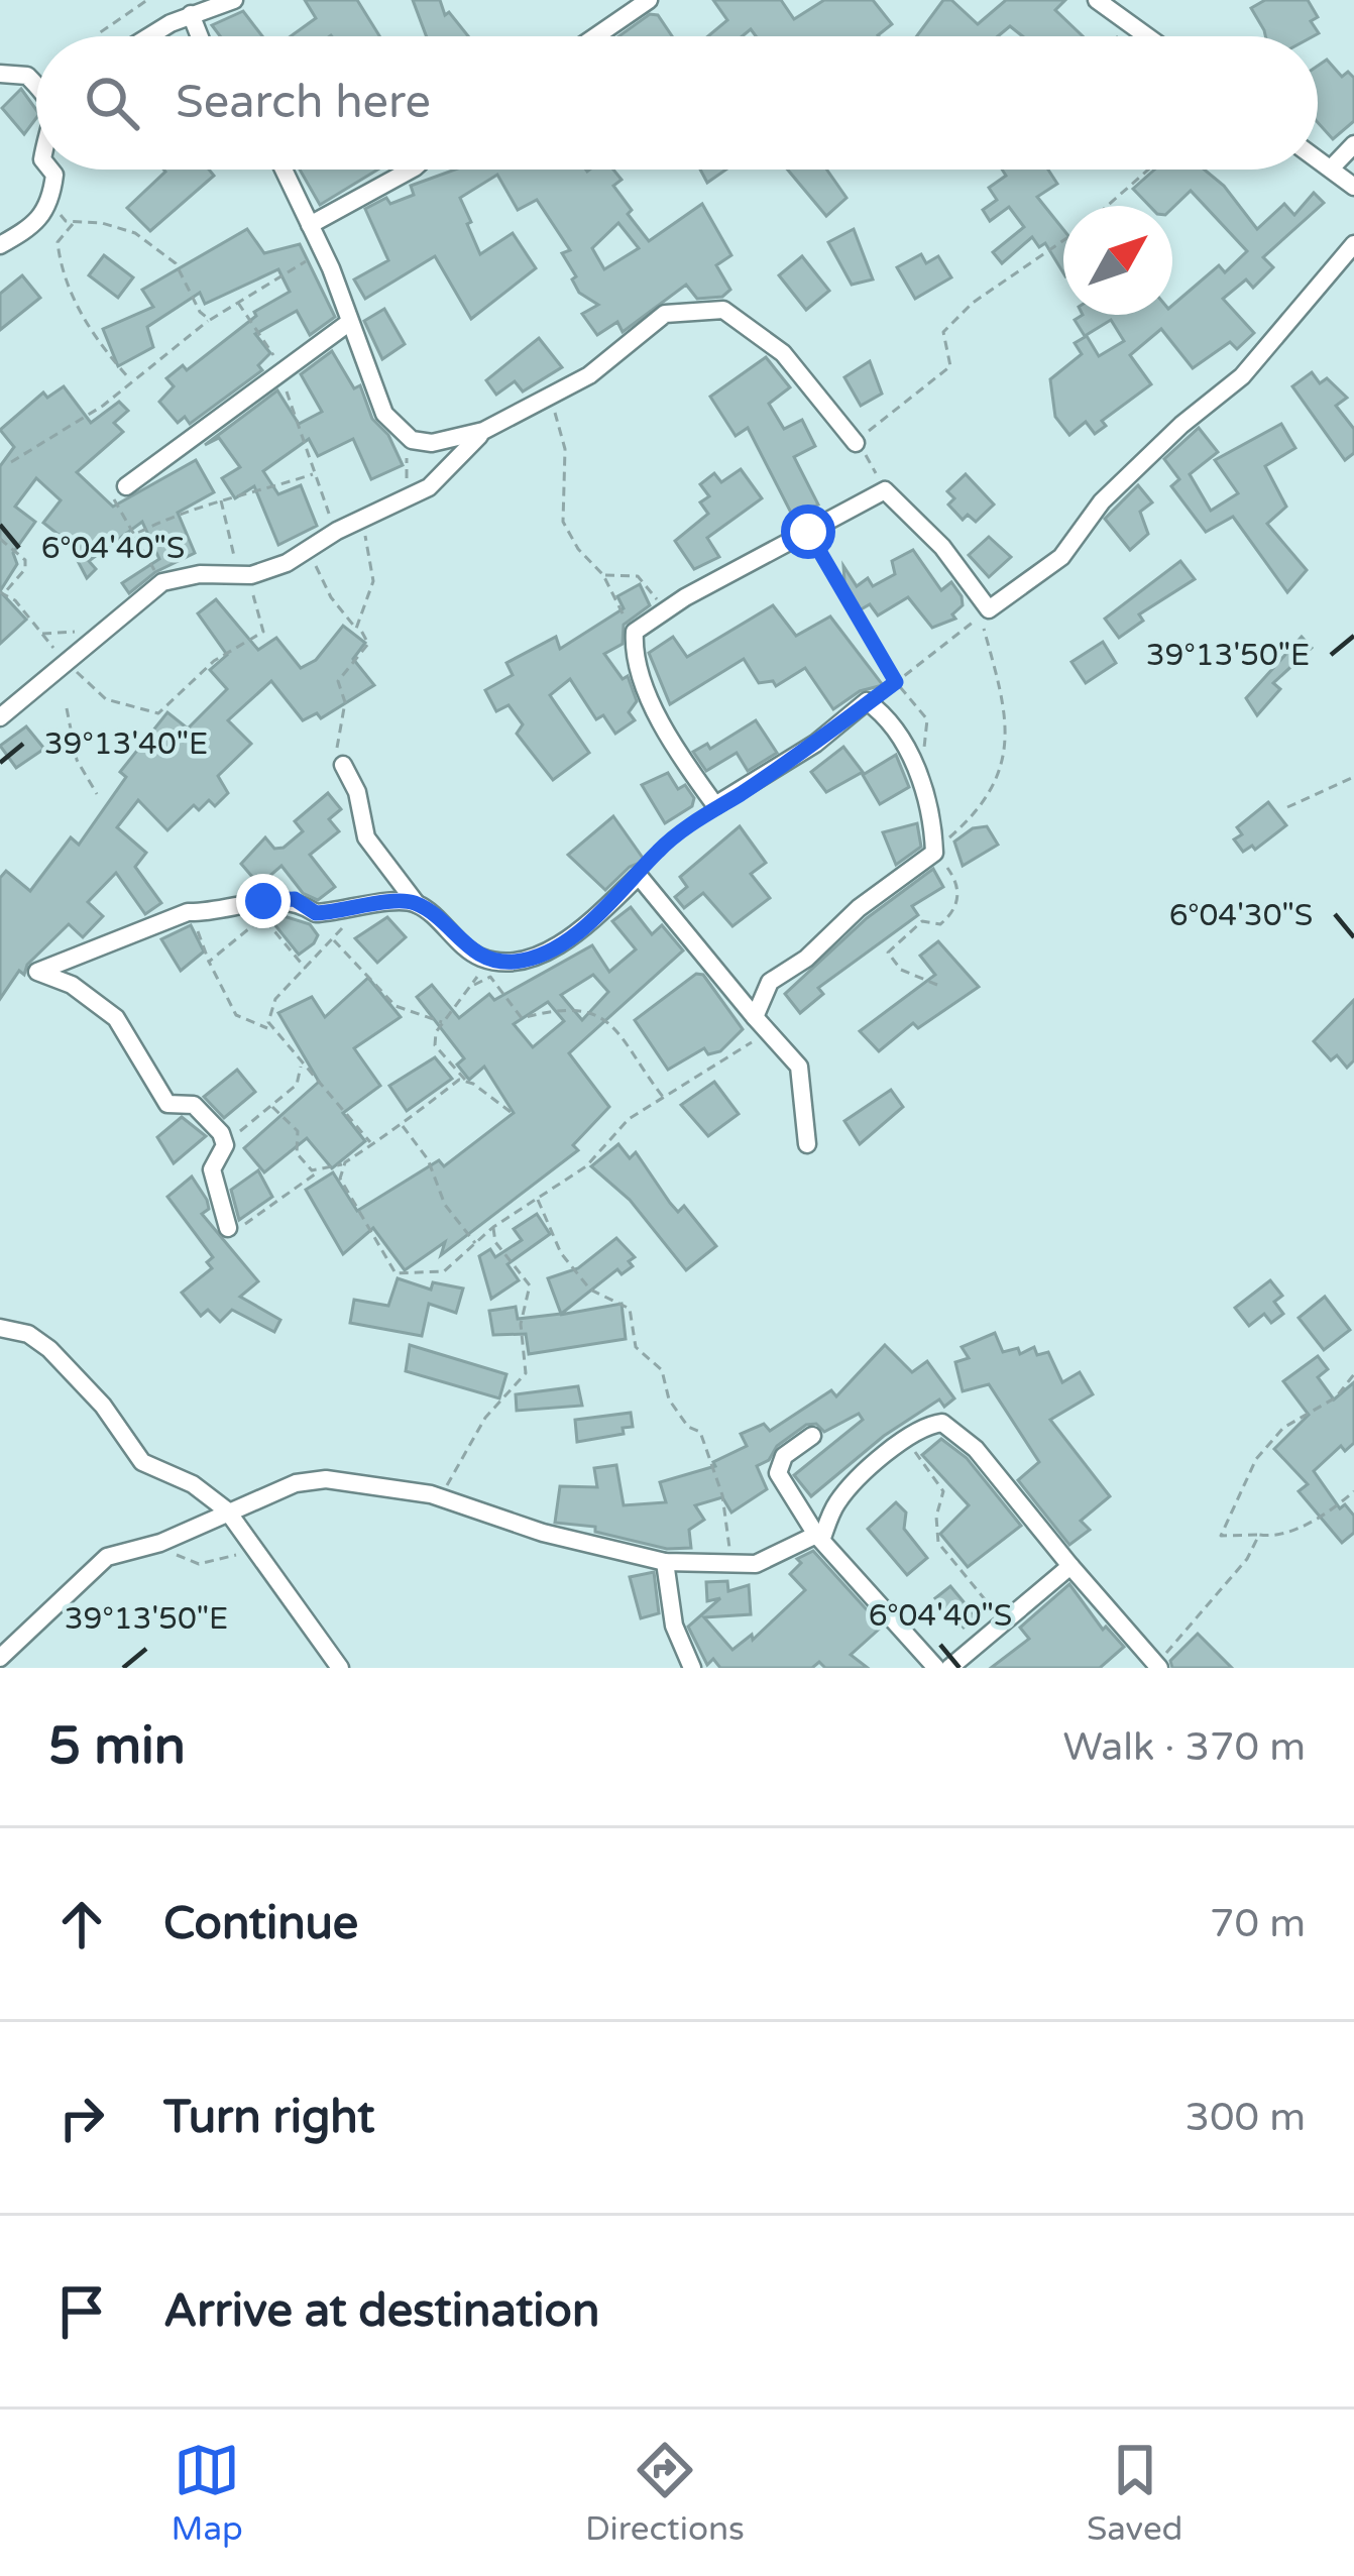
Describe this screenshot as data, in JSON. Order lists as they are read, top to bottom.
{
  "north": "top right",
  "page": {
    "search": "Search here",
    "heading": ["5 min", "Walk · 370 m"],
    "list": [
      ["Continue", "70 m"],
      ["Turn right", "300 m"],
      "Arrive at destination"
    ],
    "nav": ["Map", "Directions", "Saved"]
  },
  "coordinates": [
    "6°04'40\"S",
    "39°13'50\"E",
    "39°13'40\"E",
    "6°04'30\"S"
  ]
}
